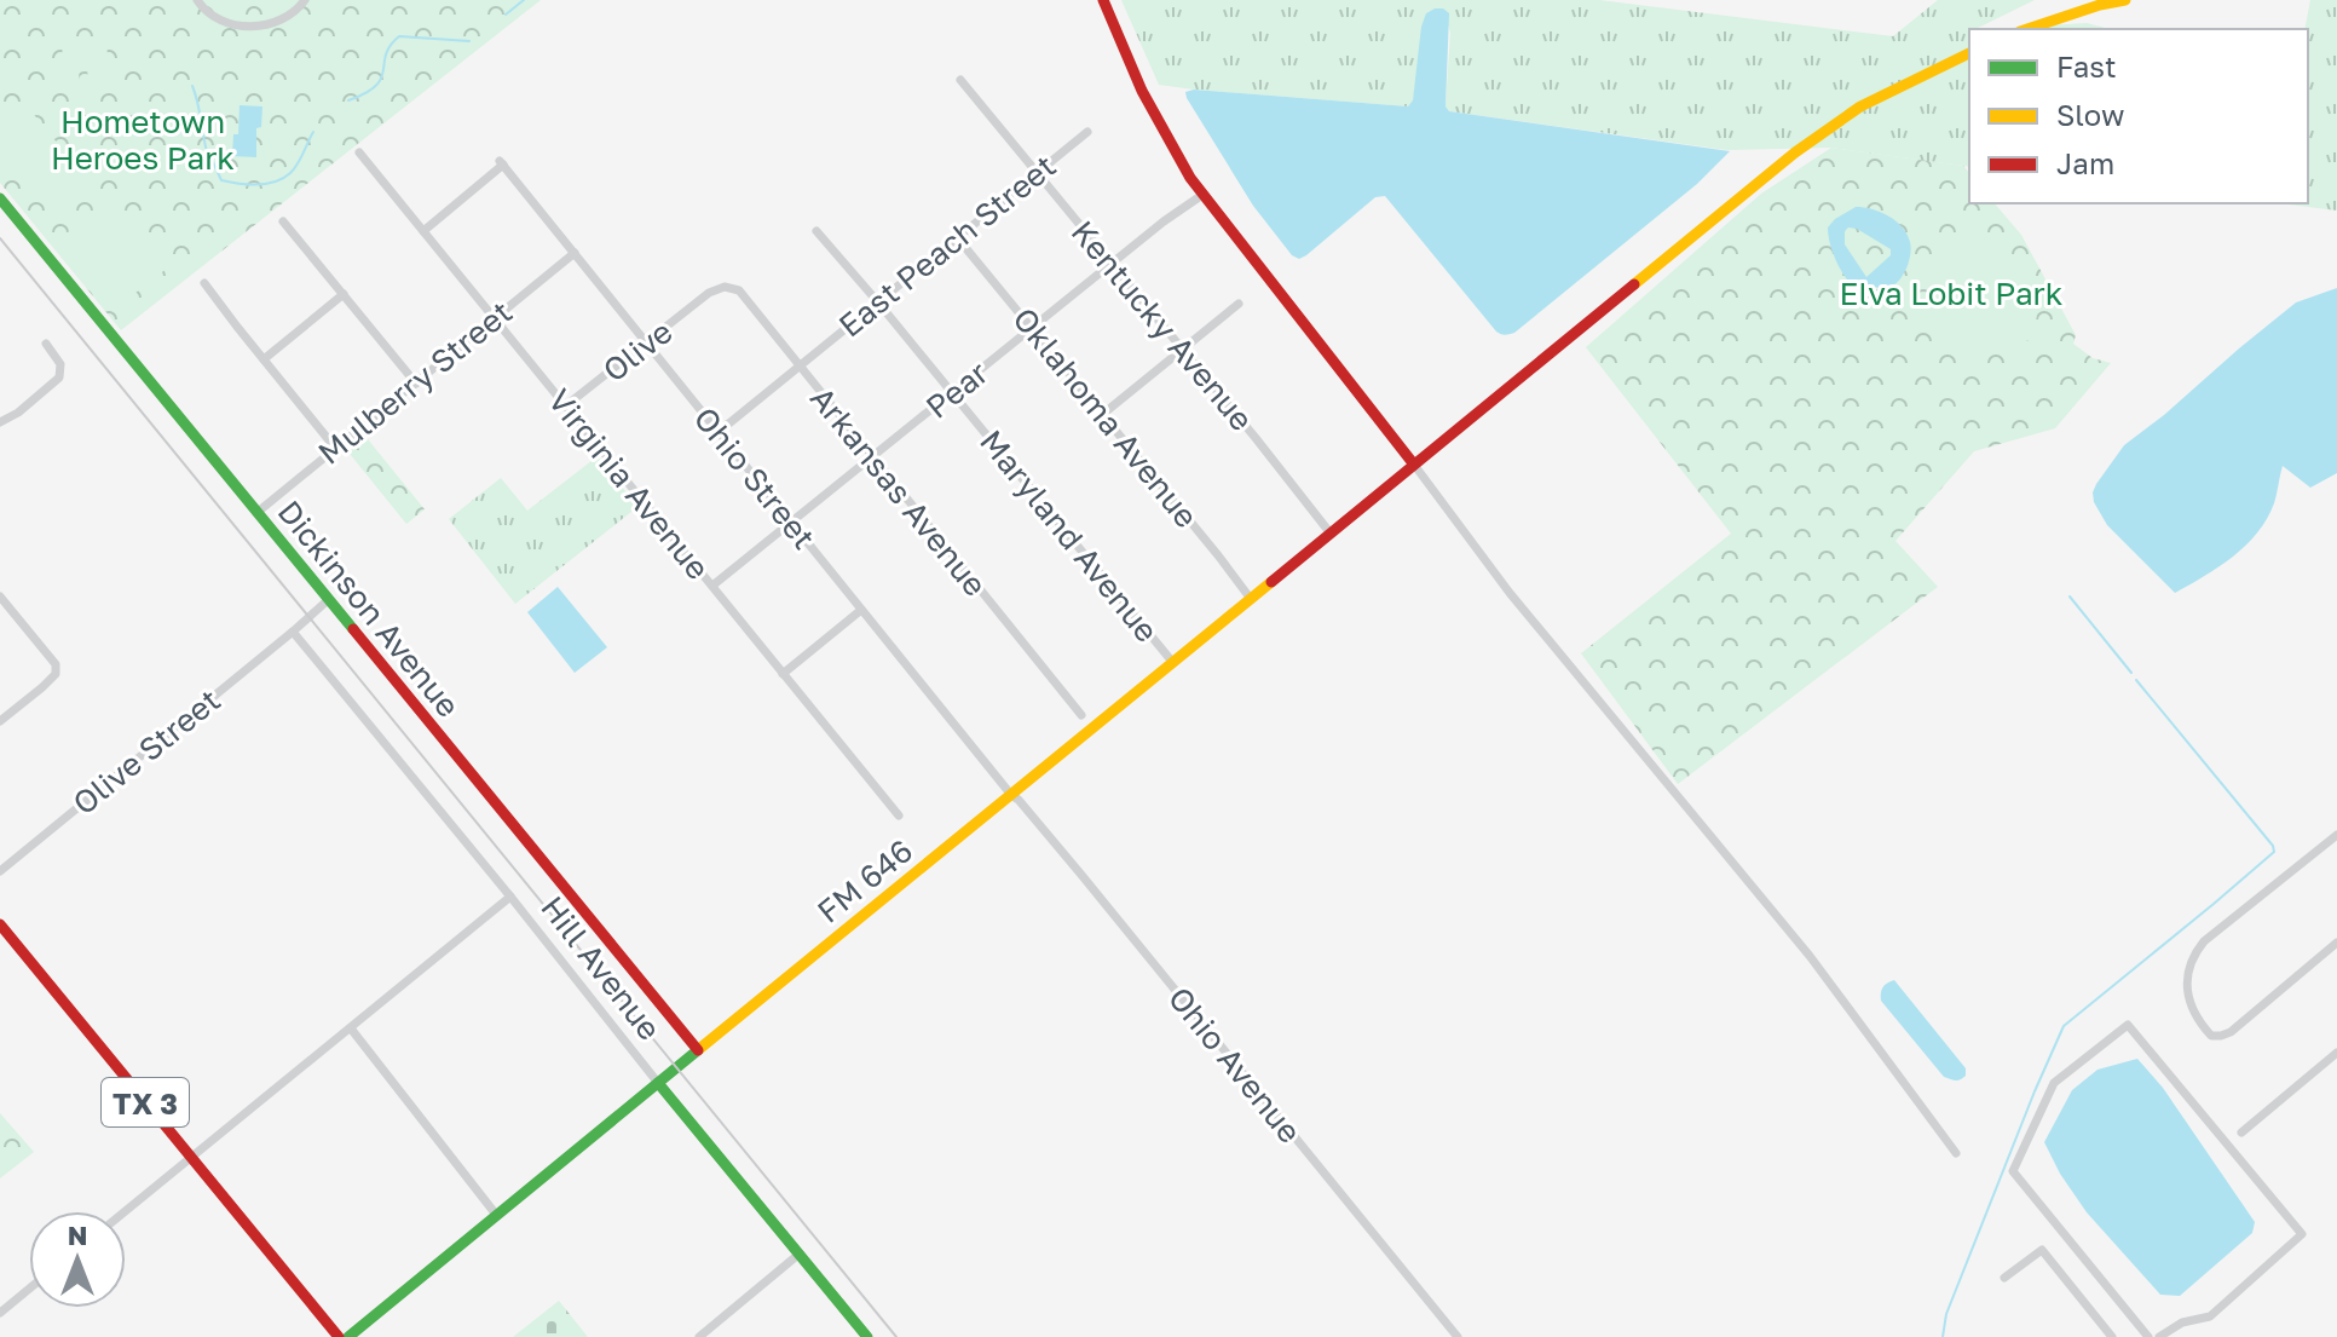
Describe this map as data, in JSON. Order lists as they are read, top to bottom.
{
  "streets": {
    "main road": [
      "Dickinson Avenue",
      "FM 646",
      "Hill Avenue",
      "TX 3"
    ],
    "street": [
      "East Peach Street",
      "Kentucky Avenue",
      "Olive",
      "Mulberry Street",
      "Pear",
      "Oklahoma Avenue",
      "Ohio Street",
      "Virginia Avenue",
      "Arkansas Avenue",
      "Maryland Avenue",
      "Olive Street",
      "Ohio Avenue"
    ]
  },
  "crossings": [
    ["East Peach Street", "Kentucky Avenue"],
    ["East Peach Street", "Oklahoma Avenue"],
    ["East Peach Street", "Ohio Street"],
    ["East Peach Street", "Arkansas Avenue"],
    ["East Peach Street", "Maryland Avenue"],
    ["Kentucky Avenue", "Pear"],
    ["Kentucky Avenue", "FM 646"],
    ["Olive", "Ohio Street"],
    ["Olive", "Virginia Avenue"],
    ["Olive", "Arkansas Avenue"],
    ["Mulberry Street", "Ohio Street"],
    ["Mulberry Street", "Virginia Avenue"],
    ["Mulberry Street", "Dickinson Avenue"],
    ["Pear", "Oklahoma Avenue"],
    ["Pear", "Ohio Street"],
    ["Pear", "Virginia Avenue"],
    ["Pear", "Arkansas Avenue"],
    ["Pear", "Maryland Avenue"],
    ["Oklahoma Avenue", "FM 646"],
    ["Ohio Street", "Virginia Avenue"],
    ["Ohio Street", "FM 646"],
    ["Ohio Street", "Ohio Avenue"],
    ["Maryland Avenue", "FM 646"],
    ["Dickinson Avenue", "Olive Street"],
    ["Dickinson Avenue", "FM 646"],
    ["Olive Street", "Hill Avenue"],
    ["FM 646", "Hill Avenue"],
    ["FM 646", "Ohio Avenue"]
  ],
  "parks": ["Hometown Heroes Park", "Elva Lobit Park"],
  "legend": ["Fast", "Slow", "Jam"],
  "north": "top"
}
